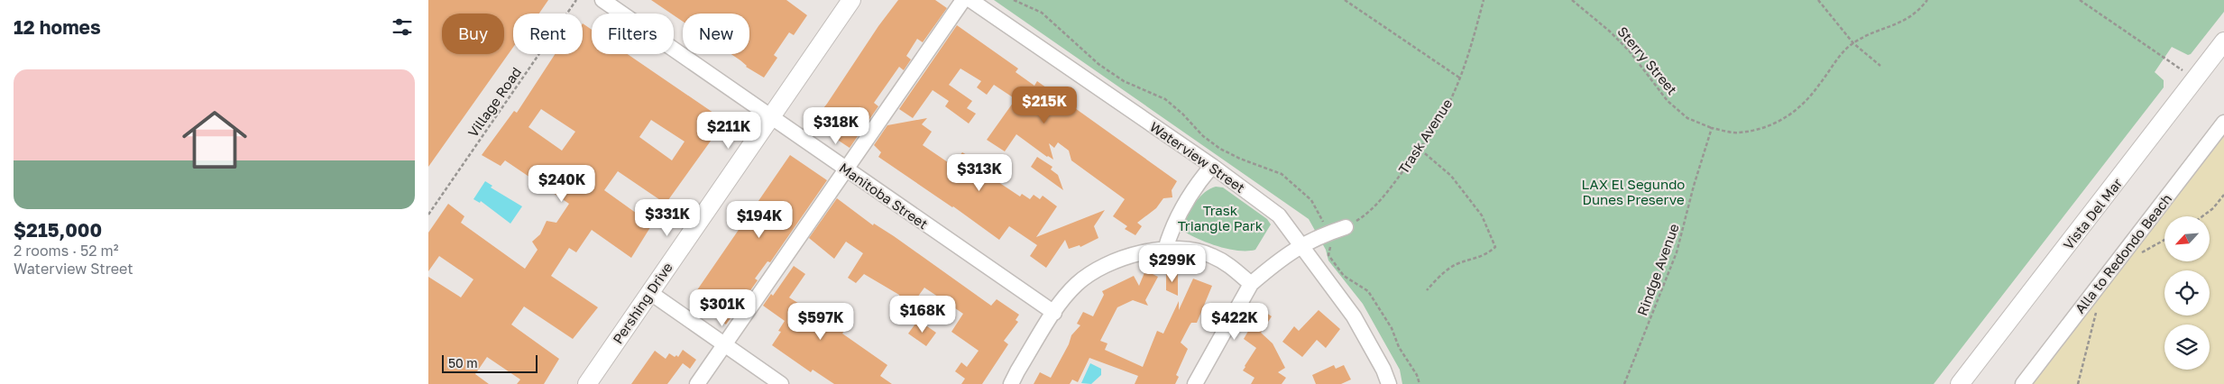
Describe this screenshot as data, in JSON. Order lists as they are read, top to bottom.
{
  "streets": {
    "main road": ["Vista Del Mar", "Pershing Drive"],
    "street": ["Waterview Street", "Manitoba Street", "Alla to Redondo Beach"],
    "path": [
      "Sterry Street",
      "Village Road",
      "Trask Avenue",
      "Rindge Avenue"
    ]
  },
  "crossings": [
    ["Sterry Street", "Rindge Avenue"],
    ["Manitoba Street", "Pershing Drive"]
  ],
  "parks": ["LAX El Segundo Dunes Preserve", "Trask Triangle Park"],
  "scale_bar": "50 m",
  "north": "bottom left",
  "page": {
    "heading": "12 homes",
    "chip": [
      "Buy",
      "Rent",
      "Filters",
      "New"
    ],
    "list": [
      {
        "name": "$215,000",
        "note": "2 rooms · 52 m² · Waterview Street"
      }
    ],
    "price": [
      "$215K",
      "$318K",
      "$211K",
      "$313K",
      "$240K",
      "$331K",
      "$194K",
      "$299K",
      "$301K",
      "$168K",
      "$597K",
      "$422K"
    ],
    "scale": "50 m"
  }
}
